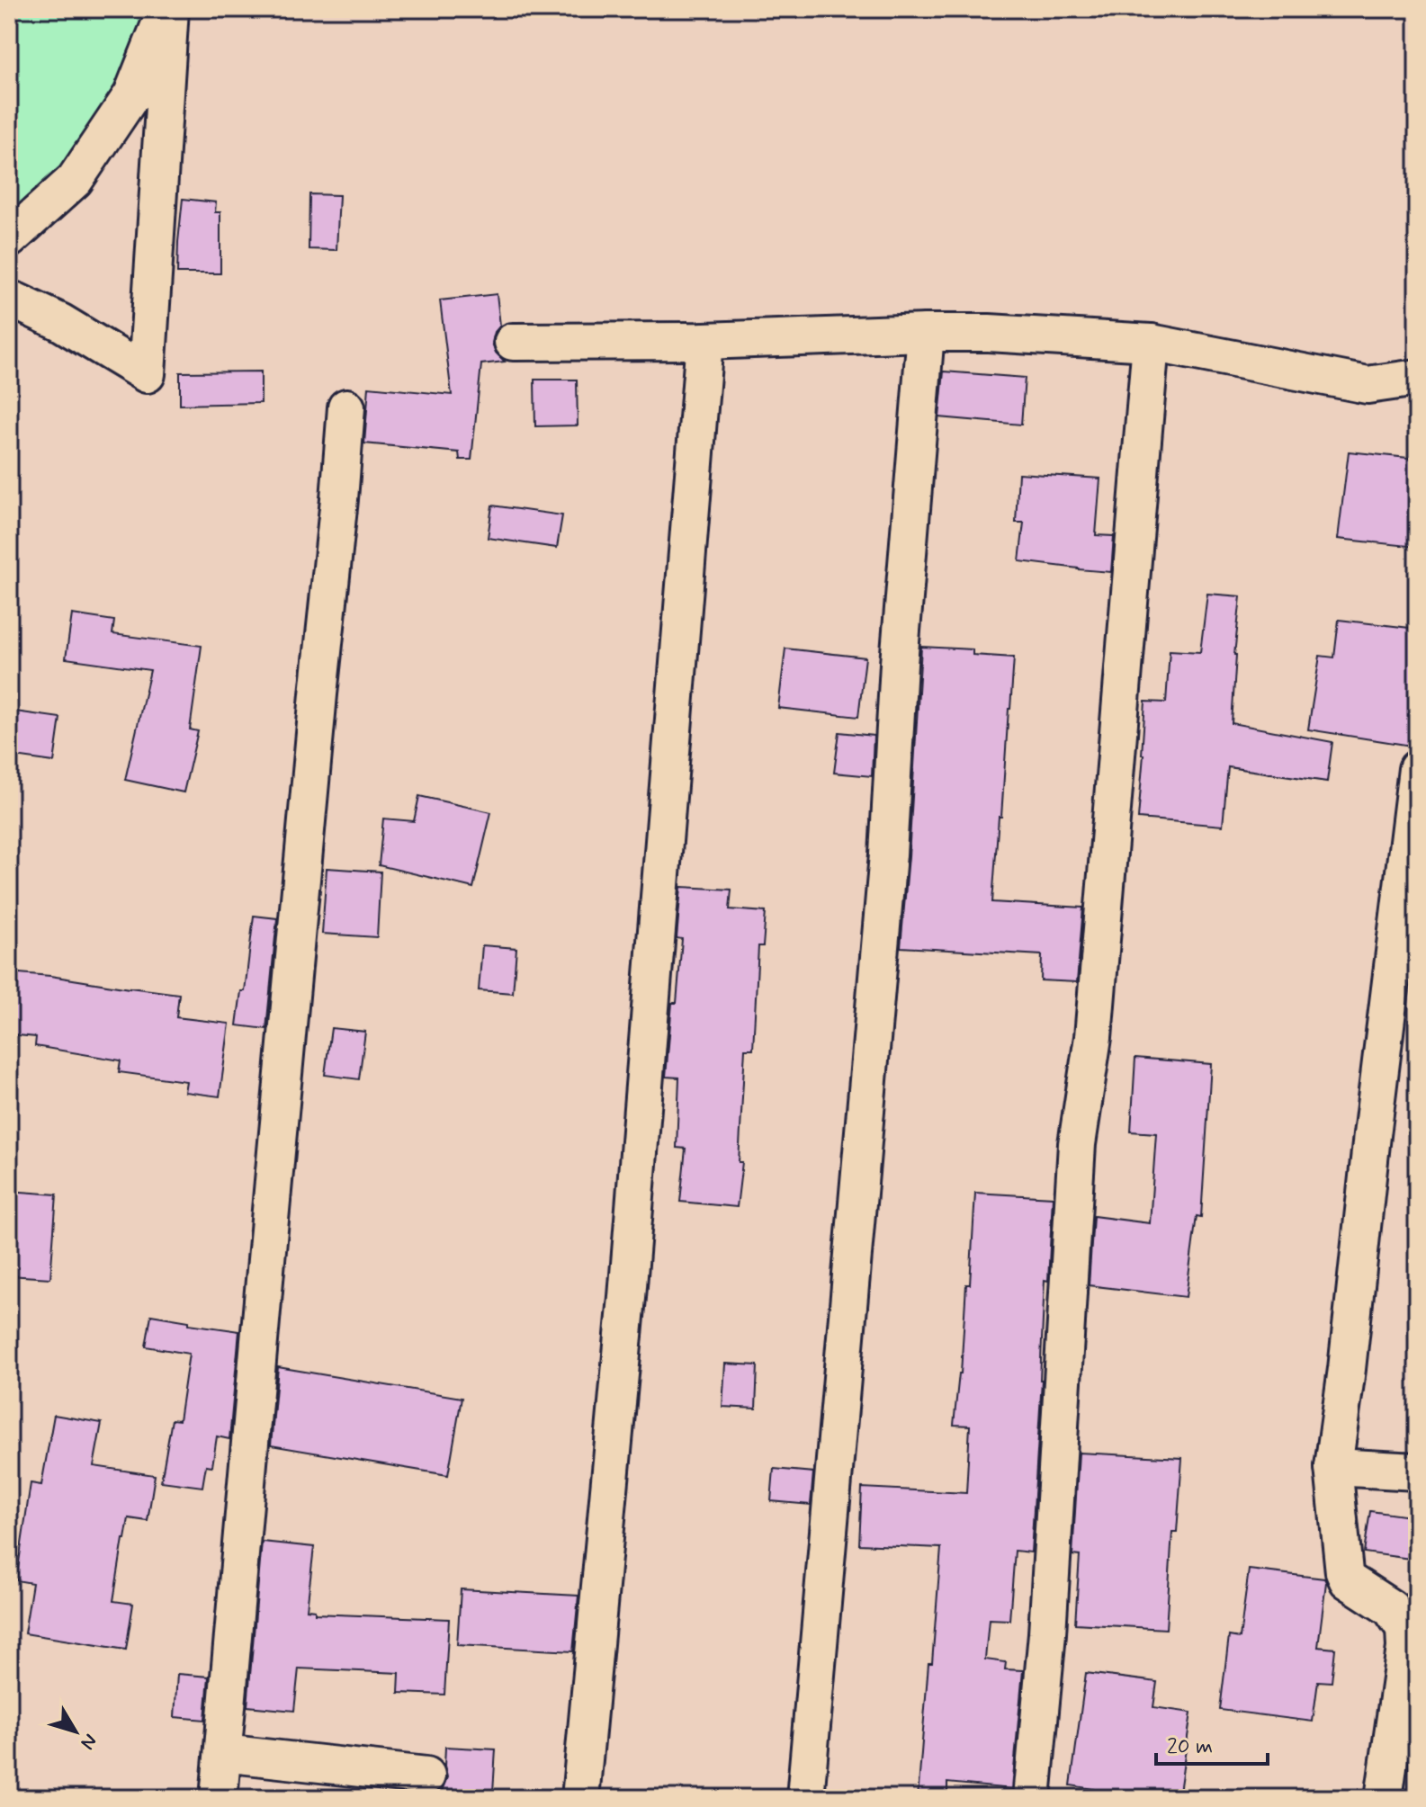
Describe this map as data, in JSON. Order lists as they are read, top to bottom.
{
  "scale_bar": "20 m",
  "north": "bottom right"
}
